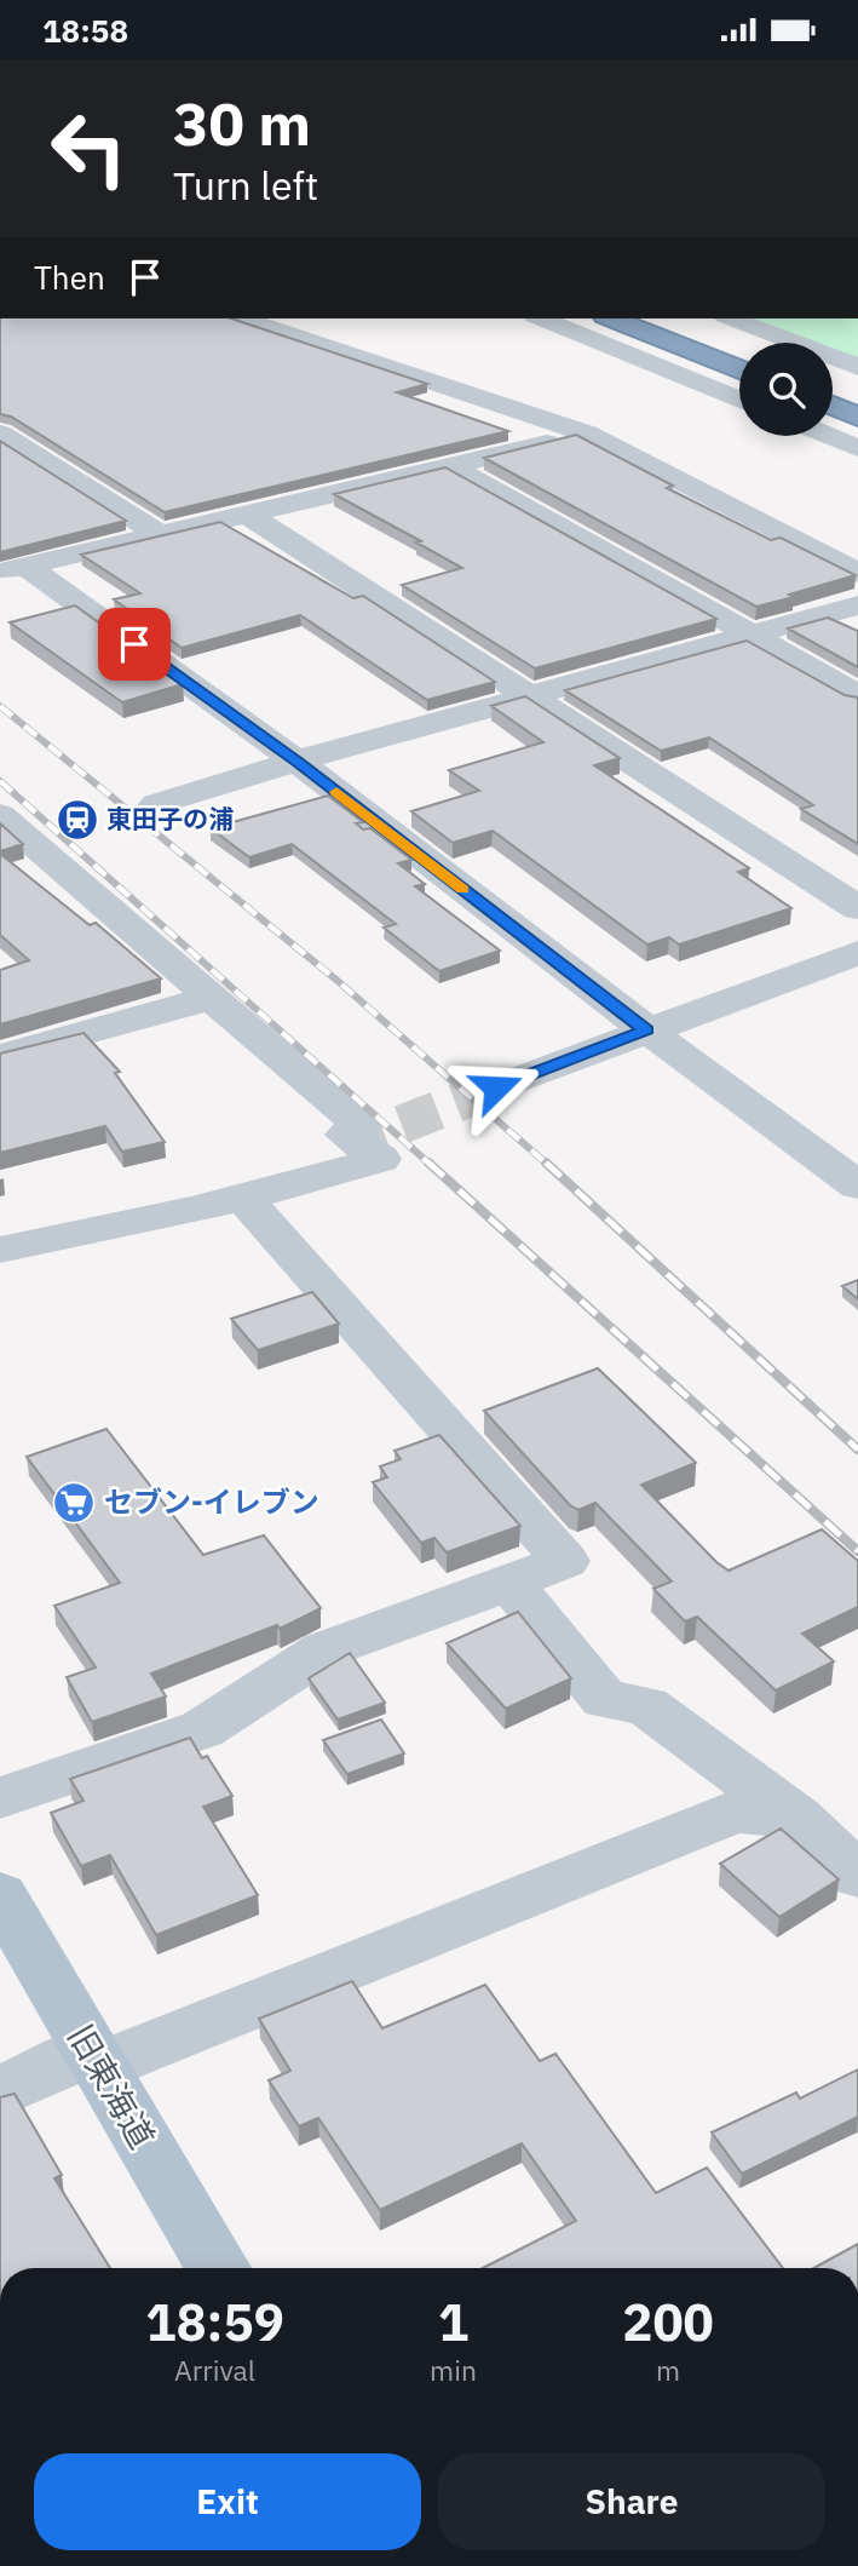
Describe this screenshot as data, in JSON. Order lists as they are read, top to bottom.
{
  "streets": {
    "main road": ["旧東海道"]
  },
  "places": {
    "station": ["東田子の浦"],
    "supermarket": ["セブン-イレブン"]
  },
  "page": {
    "status": "18:58",
    "turn": ["30 m", "Turn left"],
    "then": "Then",
    "eta": [
      "18:59",
      "Arrival",
      "1",
      "min",
      "200",
      "m"
    ],
    "buttons": ["Exit", "Share"]
  }
}
